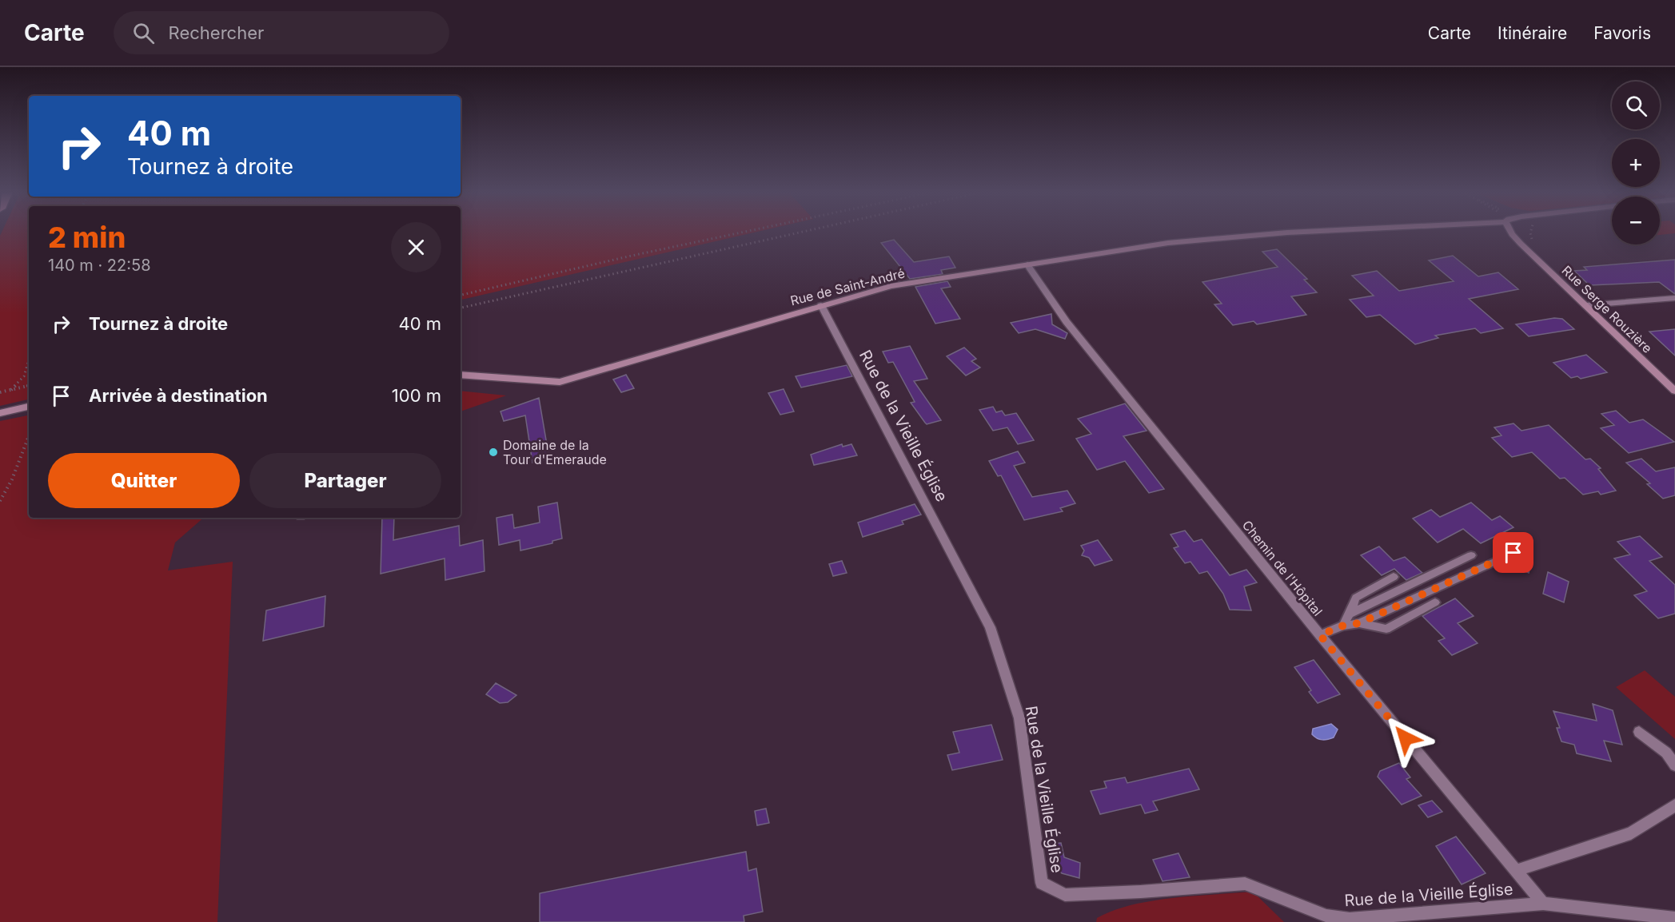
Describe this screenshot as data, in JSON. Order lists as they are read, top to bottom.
{
  "streets": {
    "street": [
      "Rue de Saint-André",
      "Rue Serge Rouzière",
      "Rue de la Vieille Église",
      "Chemin de l'Hôpital"
    ]
  },
  "crossings": [
    ["Rue de Saint-André", "Rue de la Vieille Église"],
    ["Rue de Saint-André", "Chemin de l'Hôpital"],
    ["Rue de la Vieille Église", "Chemin de l'Hôpital"]
  ],
  "places": ["Domaine de la Tour d'Emeraude"],
  "page": {
    "header": "Carte",
    "search": "Rechercher",
    "nav": ["Carte", "Itinéraire", "Favoris"],
    "map_buttons": ["+", "−"],
    "turn": ["40 m", "Tournez à droite"],
    "heading": ["2 min", "140 m · 22:58"],
    "list": [
      {
        "name": "Tournez à droite",
        "value": "40 m"
      },
      {
        "name": "Arrivée à destination",
        "value": "100 m"
      }
    ],
    "buttons": ["Quitter", "Partager"]
  }
}
